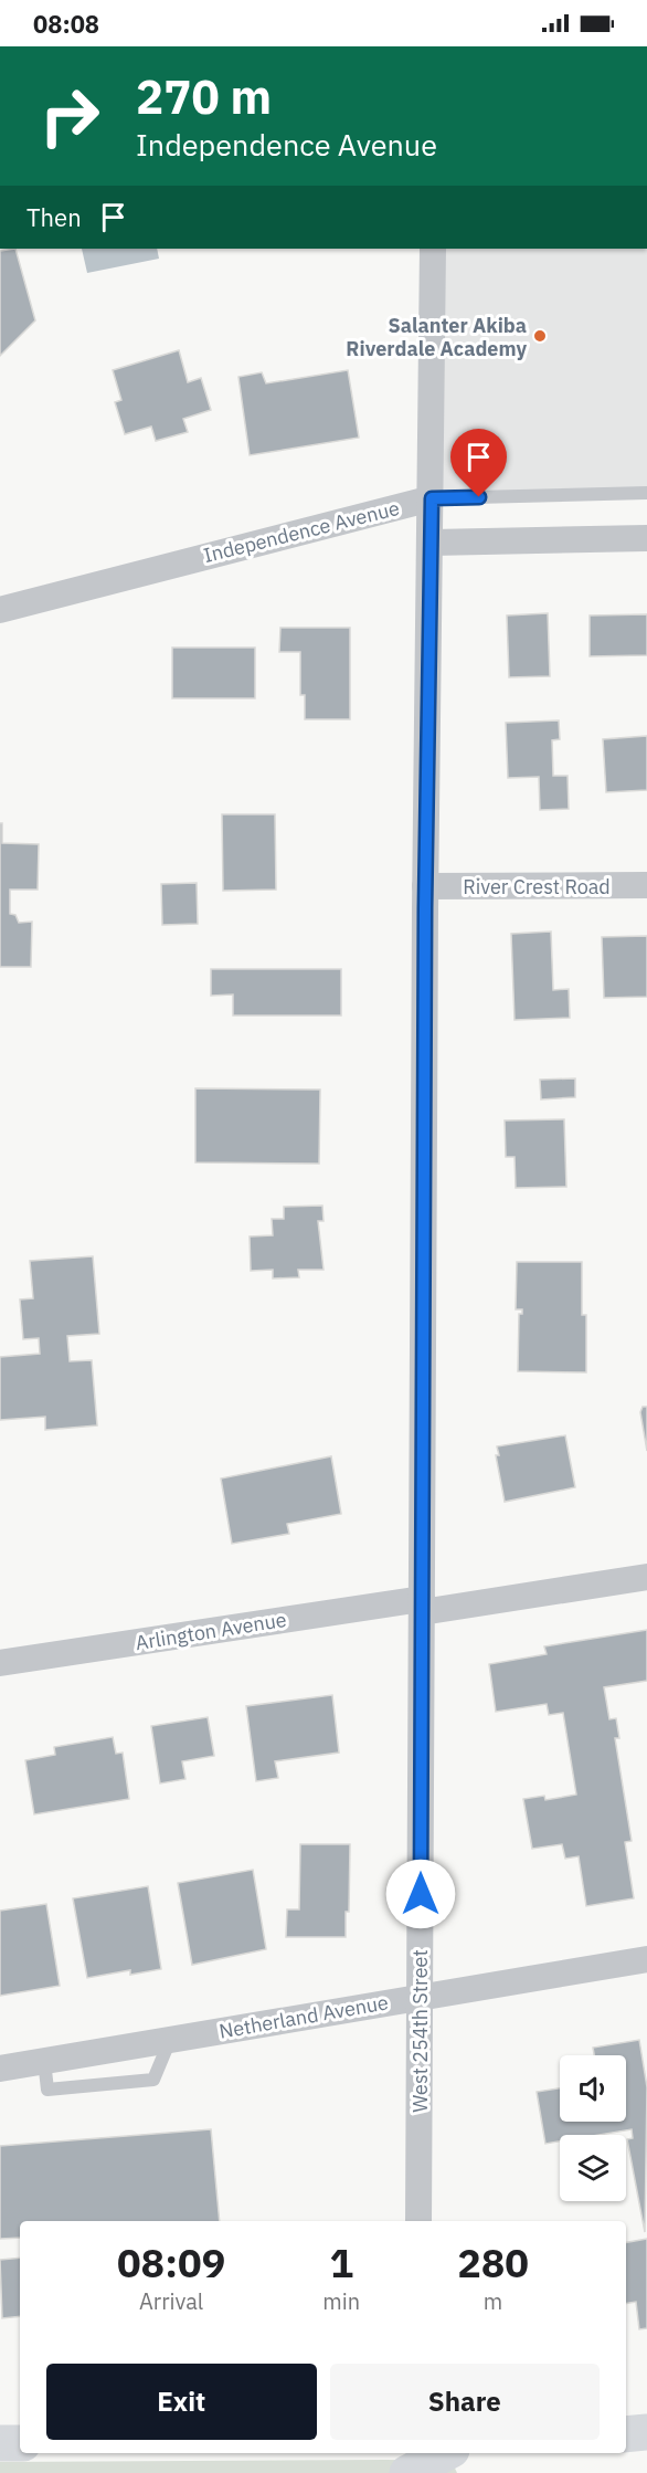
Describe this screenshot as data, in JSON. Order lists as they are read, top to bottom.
{
  "streets": {
    "street": [
      "Independence Avenue",
      "River Crest Road",
      "Arlington Avenue",
      "Netherland Avenue",
      "West 254th Street"
    ]
  },
  "crossings": [
    ["Independence Avenue", "West 254th Street"],
    ["River Crest Road", "West 254th Street"],
    ["Arlington Avenue", "West 254th Street"],
    ["Netherland Avenue", "West 254th Street"]
  ],
  "places": ["Salanter Akiba Riverdale Academy"],
  "page": {
    "status": "08:08",
    "turn": ["270 m", "Independence Avenue"],
    "then": "Then",
    "eta": [
      "08:09",
      "Arrival",
      "1",
      "min",
      "280",
      "m"
    ],
    "buttons": ["Exit", "Share"]
  }
}
